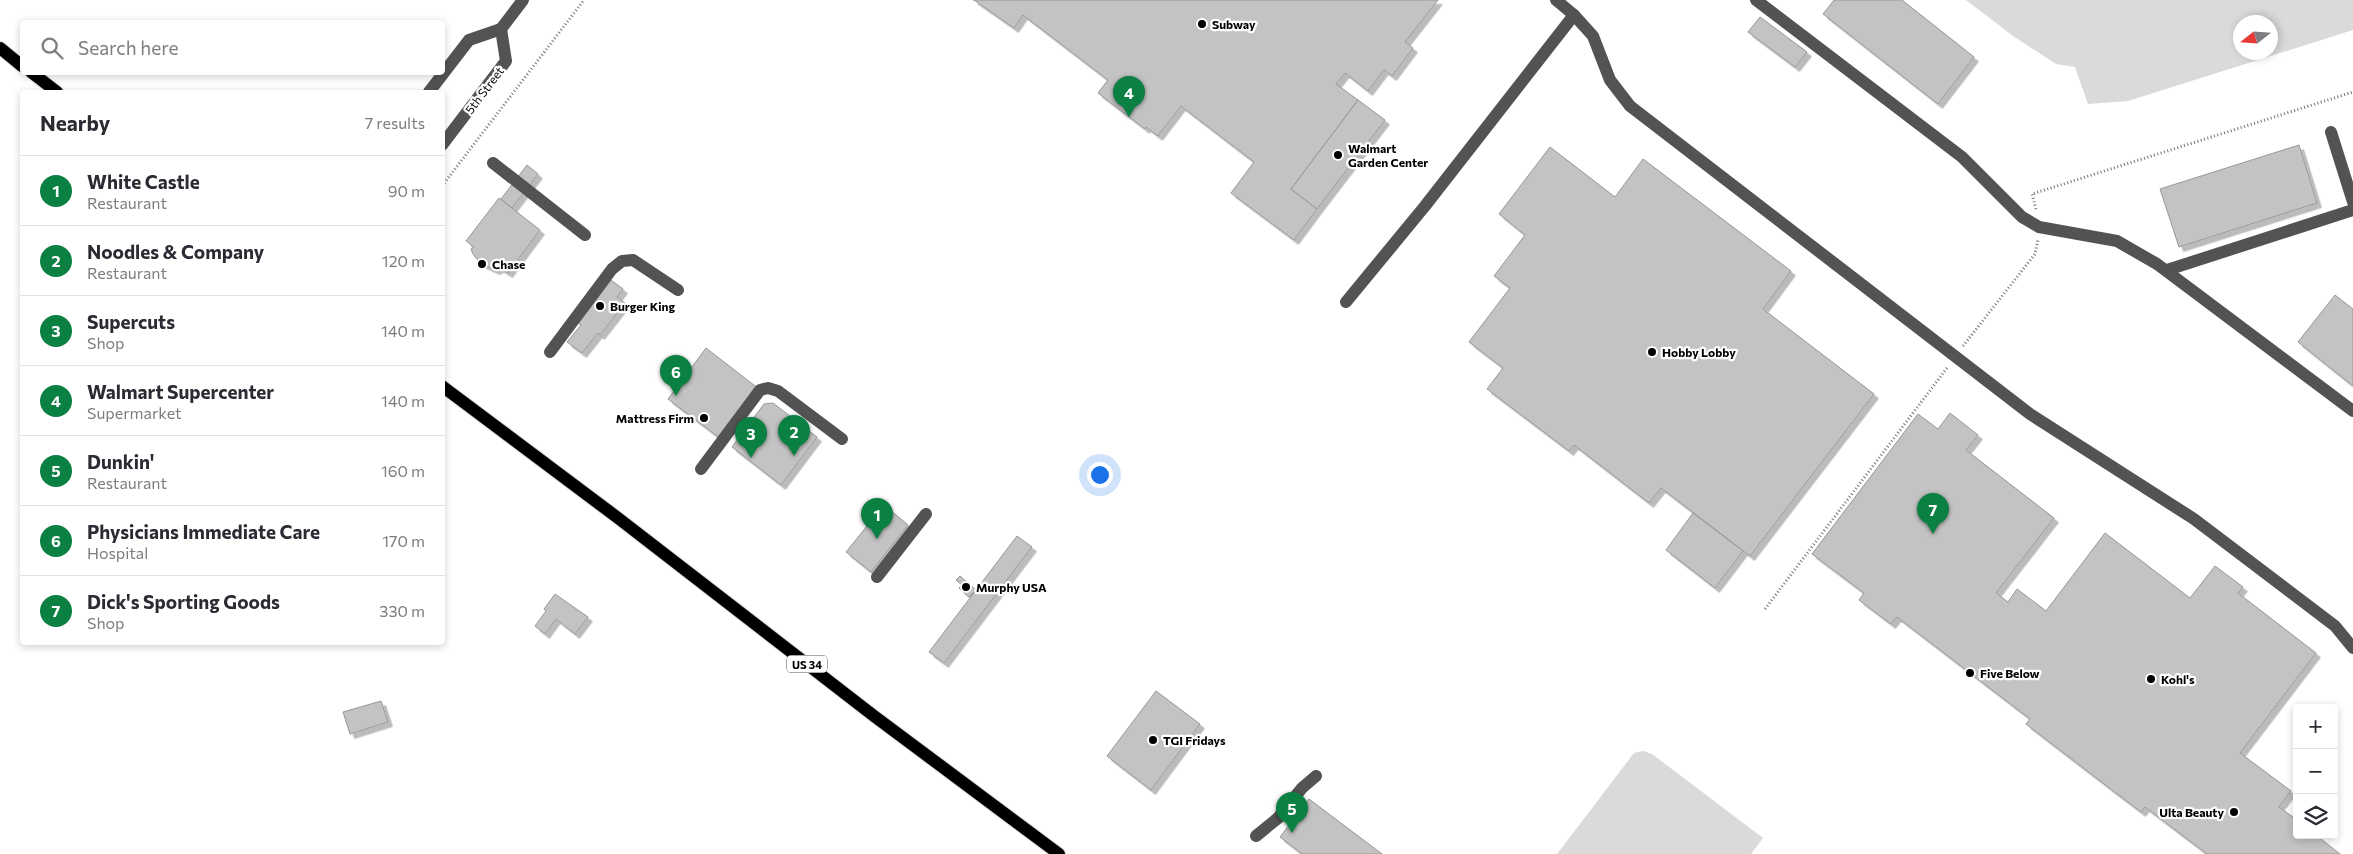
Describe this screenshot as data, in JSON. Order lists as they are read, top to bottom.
{
  "streets": {
    "main road": ["US 34"],
    "street": ["5th Street"]
  },
  "places": [
    "Subway",
    "Walmart Garden Center",
    "Chase",
    "Burger King",
    "Hobby Lobby",
    "Mattress Firm",
    "Murphy USA",
    "Five Below",
    "Kohl's",
    "TGI Fridays",
    "Ulta Beauty"
  ],
  "north": "left",
  "page": {
    "search": "Search here",
    "pins": [
      "4",
      "6",
      "2",
      "3",
      "7",
      "1",
      "5"
    ],
    "heading": ["Nearby", "7 results"],
    "list": [
      {
        "mark": "1",
        "name": "White Castle",
        "note": "Restaurant",
        "value": "90 m"
      },
      {
        "mark": "2",
        "name": "Noodles & Company",
        "note": "Restaurant",
        "value": "120 m"
      },
      {
        "mark": "3",
        "name": "Supercuts",
        "note": "Shop",
        "value": "140 m"
      },
      {
        "mark": "4",
        "name": "Walmart Supercenter",
        "note": "Supermarket",
        "value": "140 m"
      },
      {
        "mark": "5",
        "name": "Dunkin'",
        "note": "Restaurant",
        "value": "160 m"
      },
      {
        "mark": "6",
        "name": "Physicians Immediate Care",
        "note": "Hospital",
        "value": "170 m"
      },
      {
        "mark": "7",
        "name": "Dick's Sporting Goods",
        "note": "Shop",
        "value": "330 m"
      }
    ],
    "map_buttons": ["+", "−"]
  }
}
